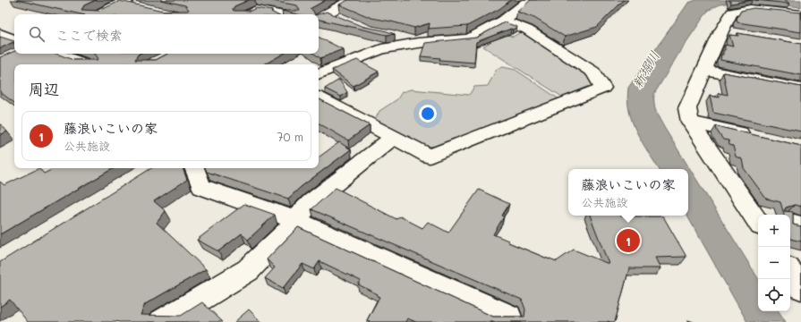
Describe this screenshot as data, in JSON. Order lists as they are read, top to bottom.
{
  "water": ["新堀川"],
  "page": {
    "search": "ここで検索",
    "heading": "周辺",
    "list": [
      {
        "mark": "1",
        "name": "藤浪いこいの家",
        "note": "公共施設",
        "value": "70 m"
      }
    ],
    "popup": ["藤浪いこいの家", "公共施設"],
    "map_buttons": ["+", "−"],
    "pins": "1"
  }
}
